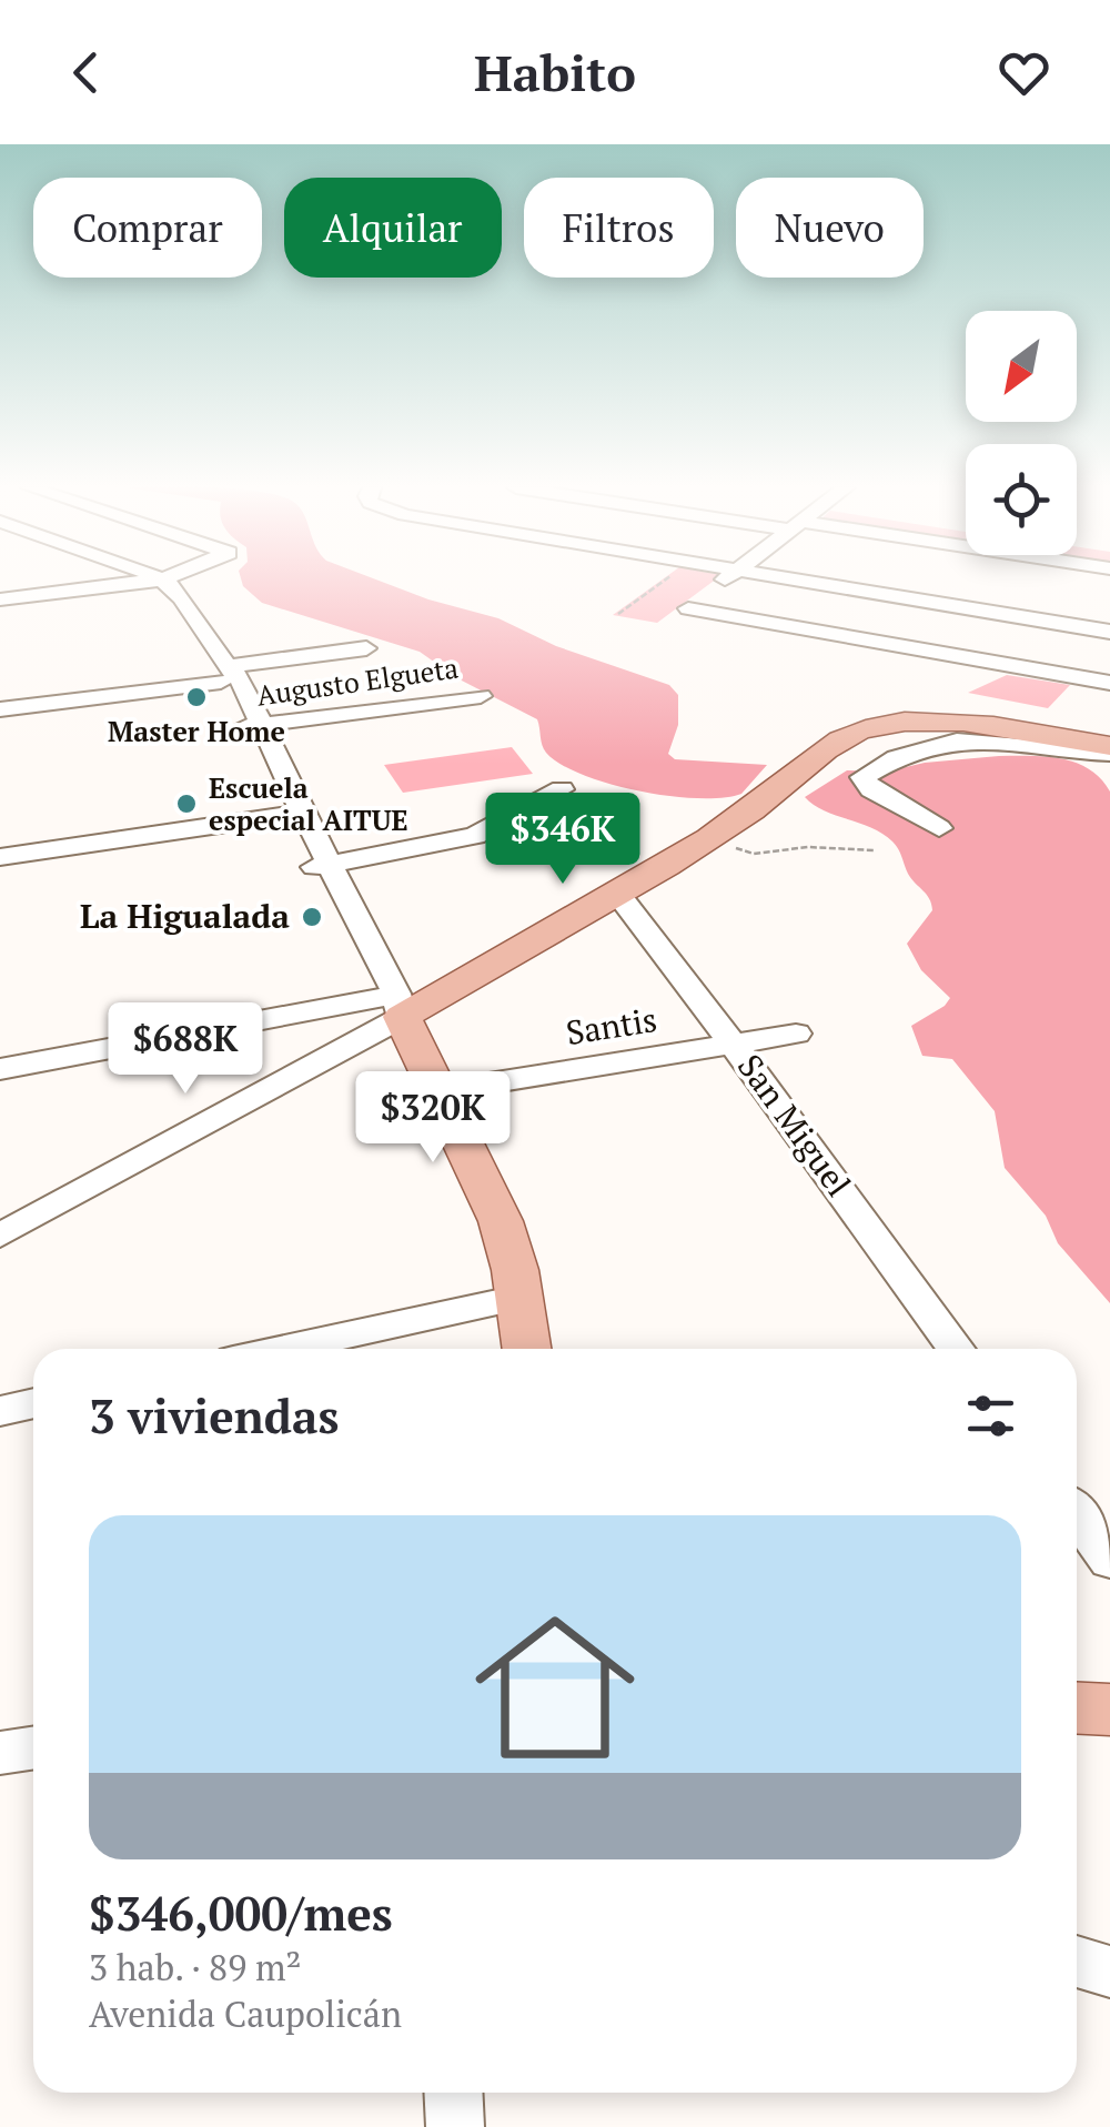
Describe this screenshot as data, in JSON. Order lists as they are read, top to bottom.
{
  "streets": {
    "street": ["Augusto Elgueta", "Santis", "San Miguel"]
  },
  "crossings": [
    ["Santis", "San Miguel"]
  ],
  "places": ["Master Home", "Escuela especial AITUE", "La Higualada"],
  "north": "bottom left",
  "page": {
    "header": "Habito",
    "chip": [
      "Comprar",
      "Alquilar",
      "Filtros",
      "Nuevo"
    ],
    "price": ["$346K", "$688K", "$320K"],
    "heading": "3 viviendas",
    "list": [
      {
        "name": "$346,000/mes",
        "note": "3 hab. · 89 m² · Avenida Caupolicán"
      }
    ]
  }
}
